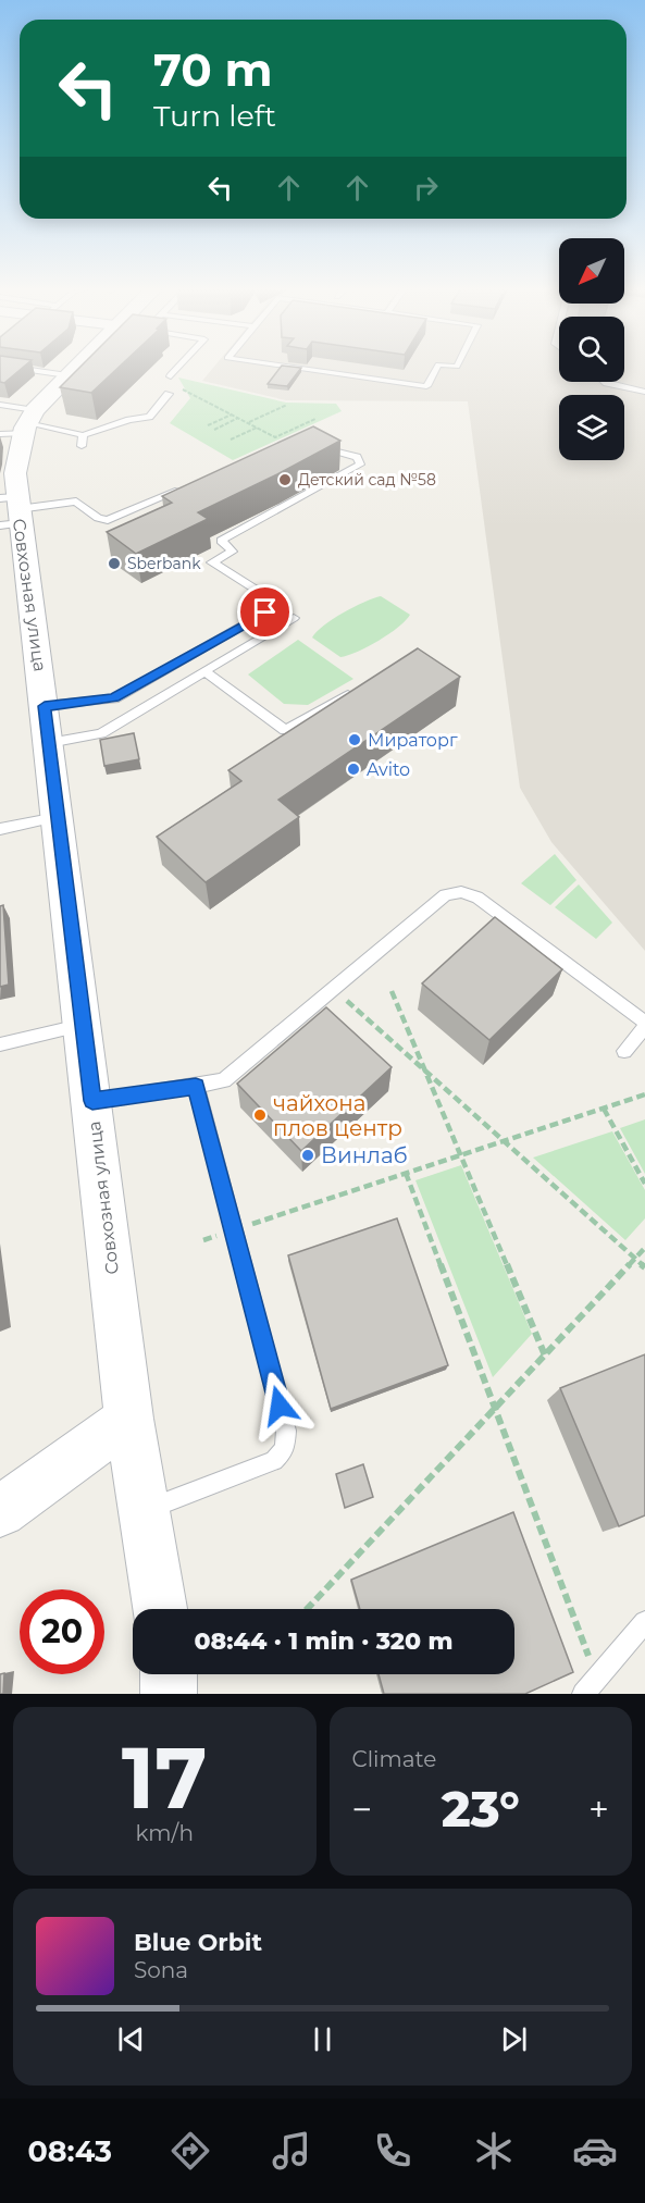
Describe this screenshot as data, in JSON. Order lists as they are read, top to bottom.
{
  "streets": {
    "street": ["Совхозная улица"]
  },
  "places": [
    "Детский сад №58",
    "Sberbank",
    "Мираторг",
    "Avito",
    "чайхона плов центр",
    "Винлаб"
  ],
  "north": "bottom left",
  "page": {
    "turn": ["70 m", "Turn left"],
    "limit": "20",
    "trip": "08:44 · 1 min · 320 m",
    "tile": [
      ["17", "km/h"],
      "Climate"
    ],
    "heat": ["−", "23°", "+"],
    "song": ["Blue Orbit", "Sona"],
    "tabs": "08:43"
  }
}
